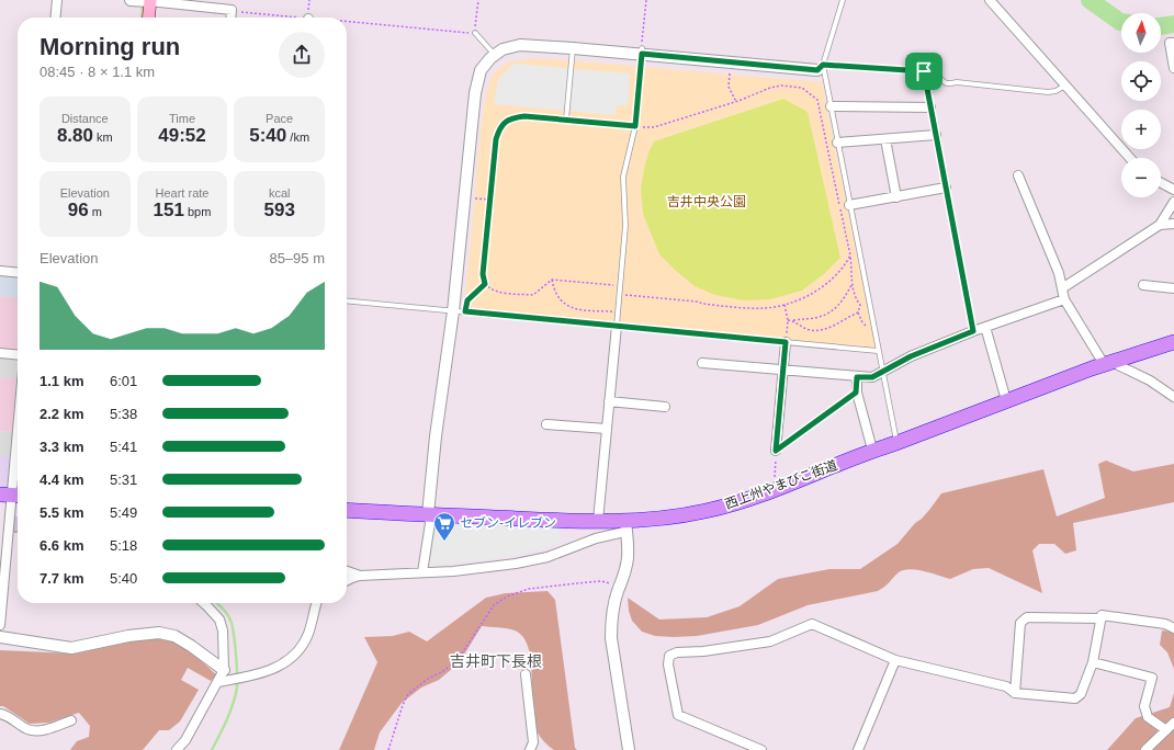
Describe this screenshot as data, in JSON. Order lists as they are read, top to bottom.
{
  "streets": {
    "highway": ["西上州やまびこ街道"]
  },
  "districts": ["吉井町下長根"],
  "parks": ["吉井中央公園"],
  "places": {
    "supermarket": ["セブン-イレブン"]
  },
  "north": "top",
  "page": {
    "map_buttons": ["+", "−"],
    "heading": ["Morning run", "08:45 · 8 × 1.1 km"],
    "stats": [
      ["Distance", "8.80 km"],
      ["Time", "49:52"],
      ["Pace", "5:40 /km"],
      ["Elevation", "96 m"],
      ["Heart rate", "151 bpm"],
      ["kcal", "593"]
    ],
    "chart": ["Elevation", "85–95 m"],
    "list": [
      {
        "name": "1.1 km",
        "note": "6:01"
      },
      {
        "name": "2.2 km",
        "note": "5:38"
      },
      {
        "name": "3.3 km",
        "note": "5:41"
      },
      {
        "name": "4.4 km",
        "note": "5:31"
      },
      {
        "name": "5.5 km",
        "note": "5:49"
      },
      {
        "name": "6.6 km",
        "note": "5:18"
      },
      {
        "name": "7.7 km",
        "note": "5:40"
      }
    ]
  }
}
